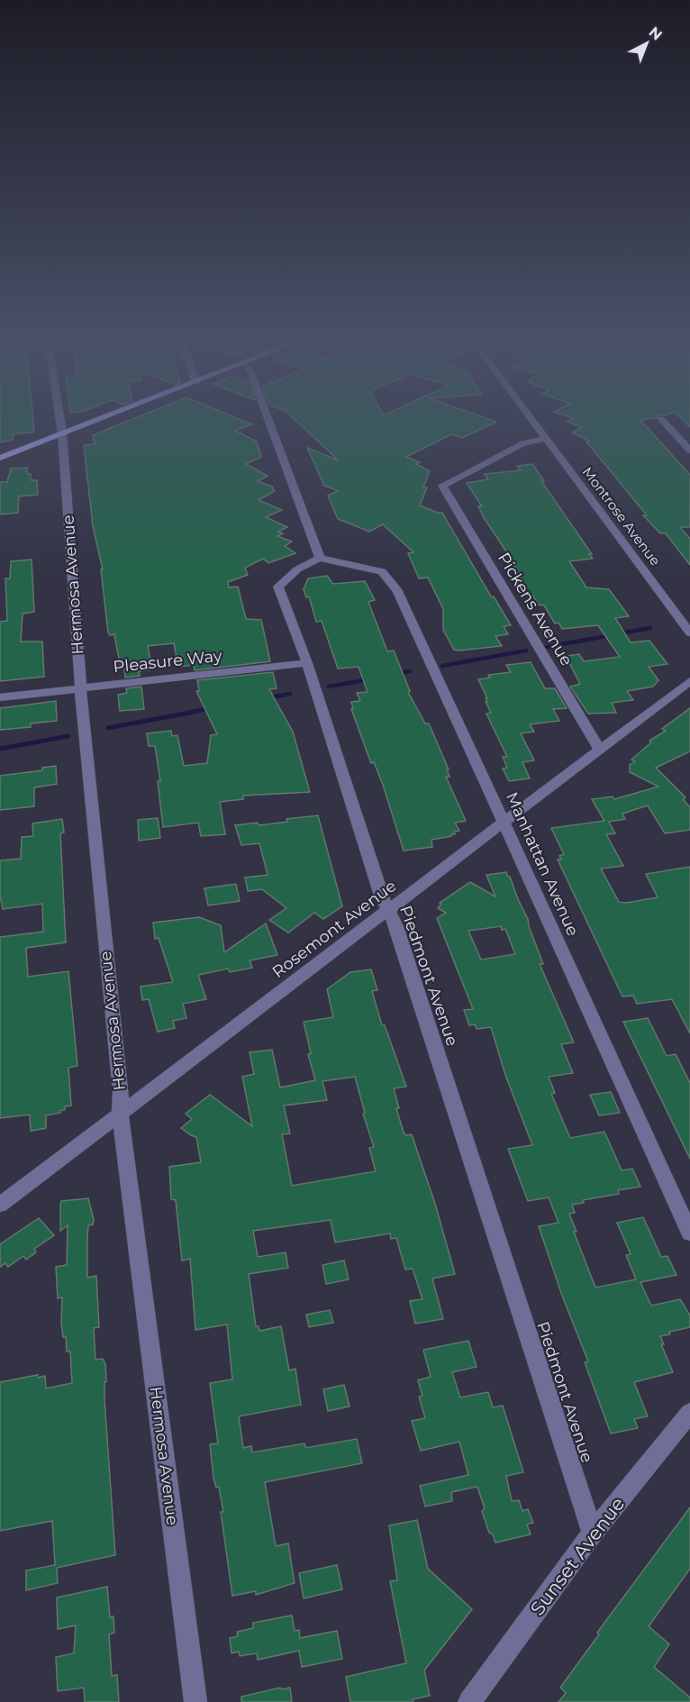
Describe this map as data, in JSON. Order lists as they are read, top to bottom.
{
  "streets": {
    "street": [
      "Montrose Avenue",
      "Hermosa Avenue",
      "Pickens Avenue",
      "Pleasure Way",
      "Manhattan Avenue",
      "Rosemont Avenue",
      "Piedmont Avenue",
      "Sunset Avenue"
    ]
  },
  "crossings": [
    ["Montrose Avenue", "Pickens Avenue"],
    ["Hermosa Avenue", "Pleasure Way"],
    ["Hermosa Avenue", "Rosemont Avenue"],
    ["Pickens Avenue", "Rosemont Avenue"],
    ["Pleasure Way", "Piedmont Avenue"],
    ["Manhattan Avenue", "Rosemont Avenue"],
    ["Manhattan Avenue", "Piedmont Avenue"],
    ["Rosemont Avenue", "Piedmont Avenue"],
    ["Piedmont Avenue", "Sunset Avenue"]
  ],
  "north": "top right"
}
